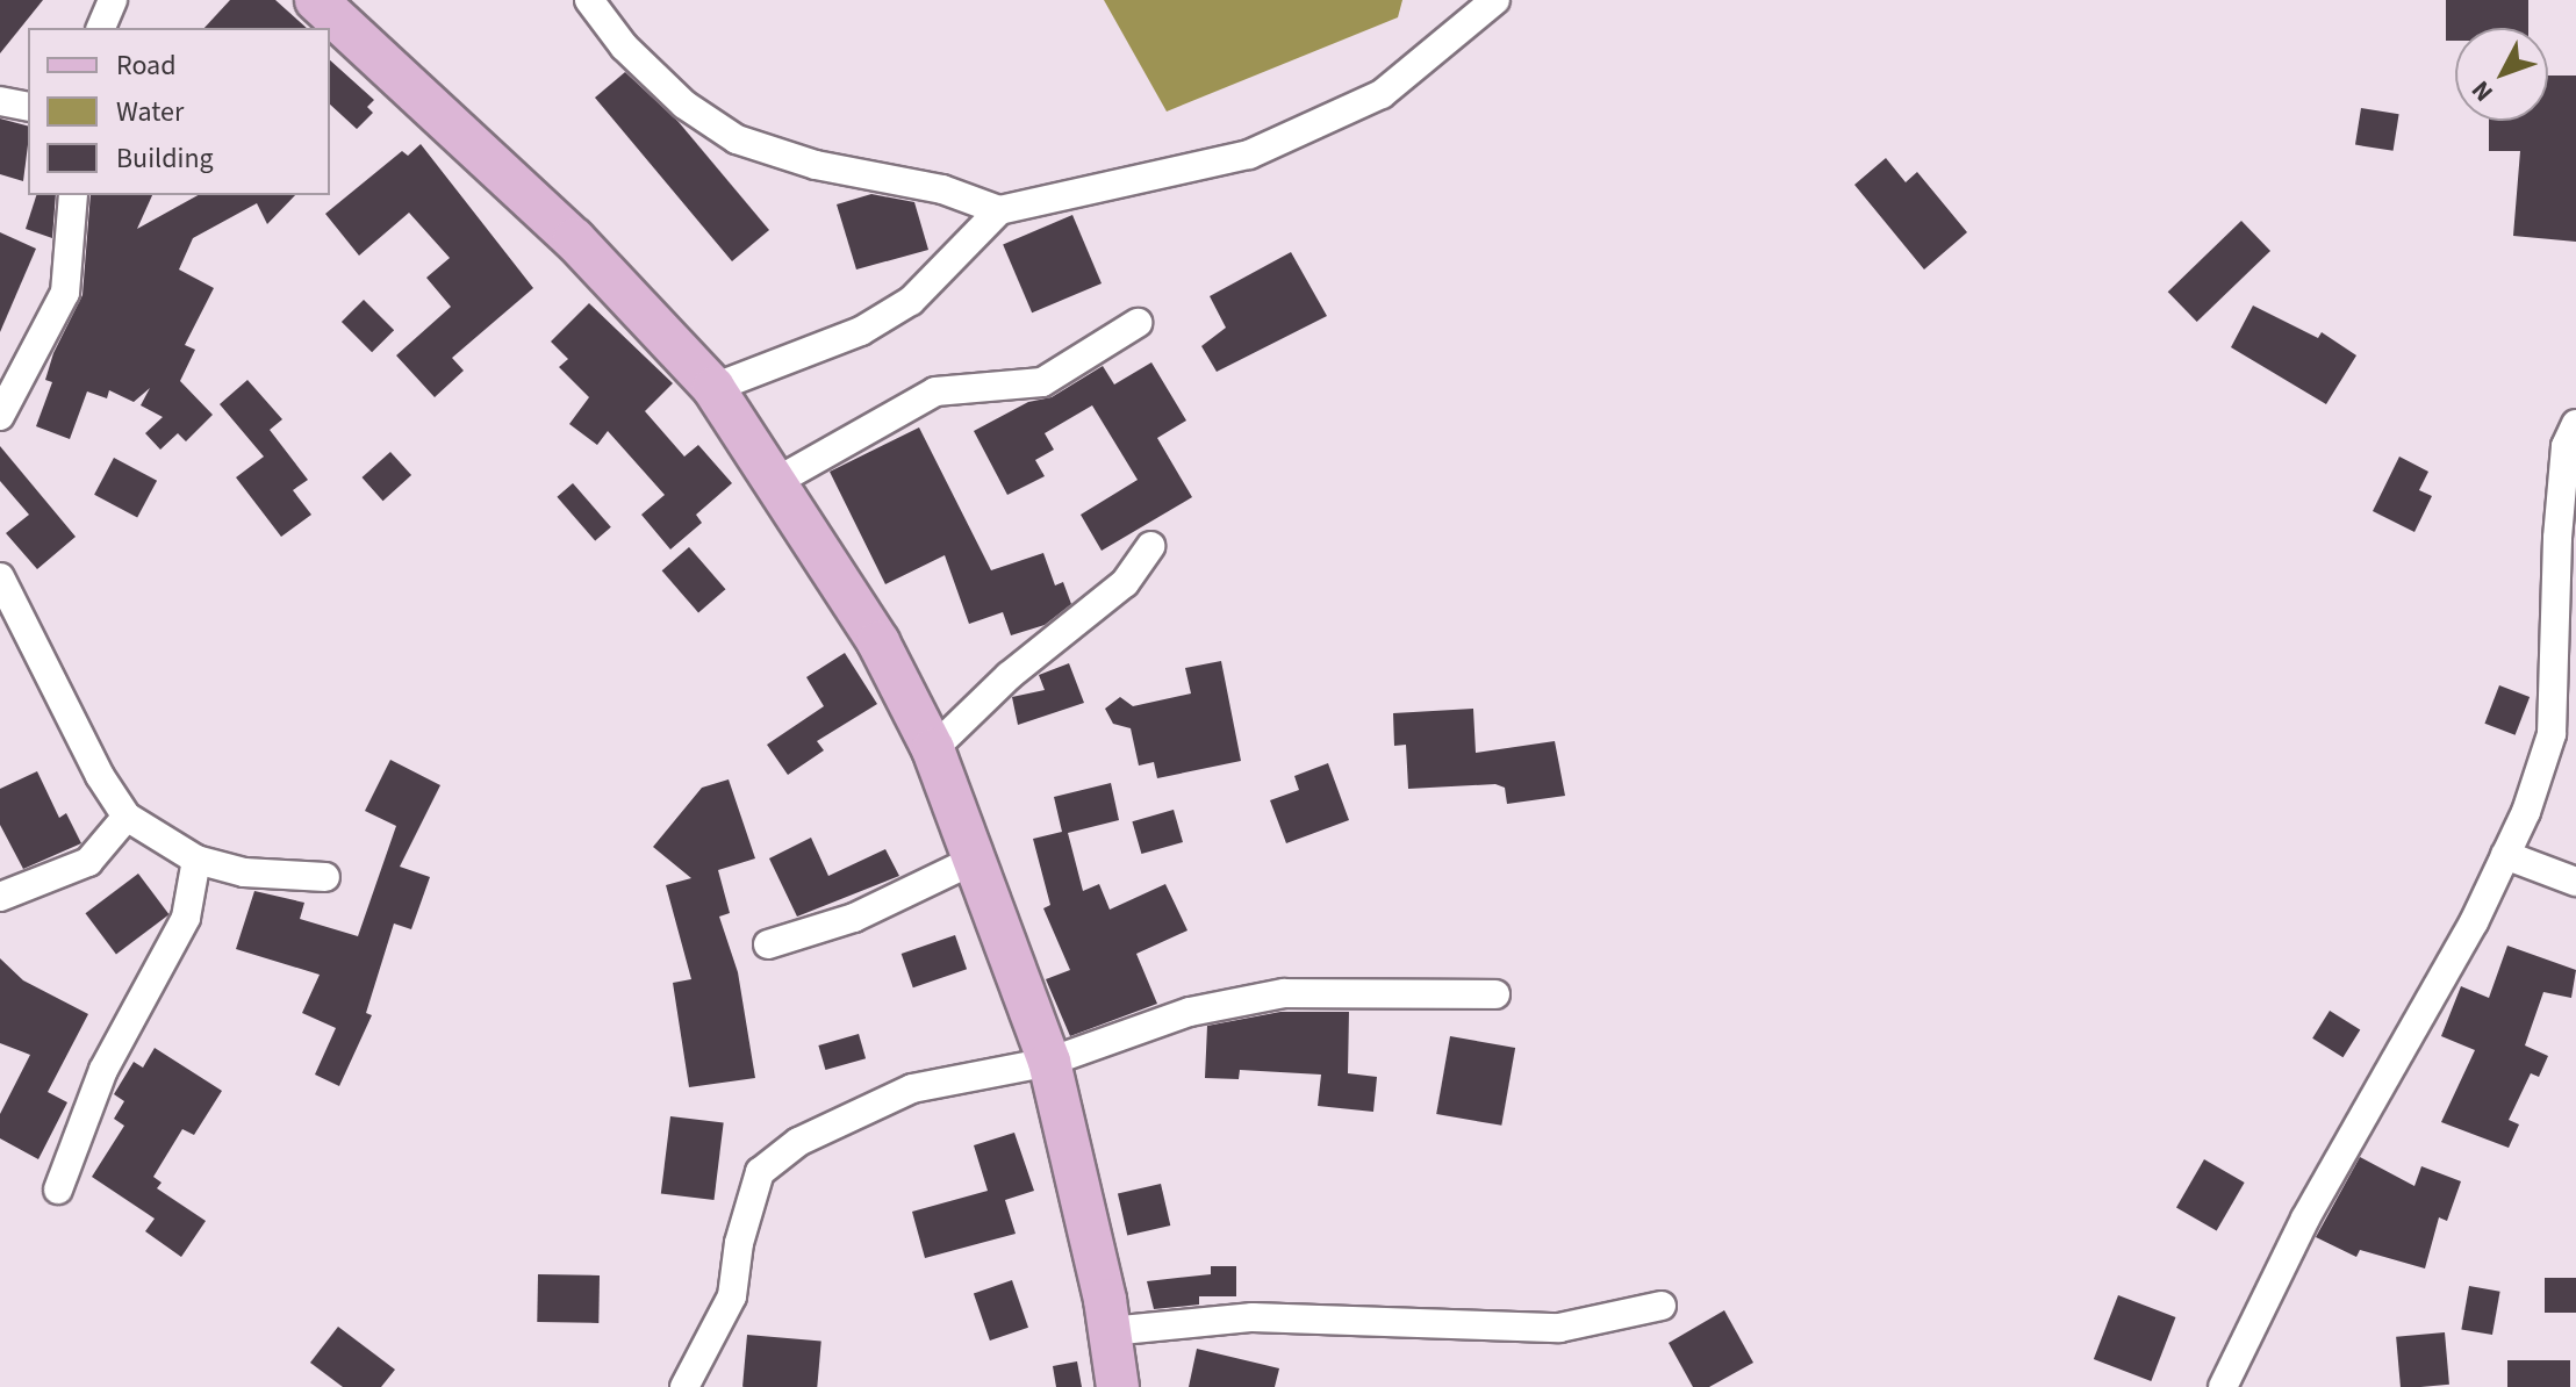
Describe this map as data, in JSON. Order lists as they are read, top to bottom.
{
  "legend": ["Road", "Water", "Building"],
  "north": "bottom left"
}
